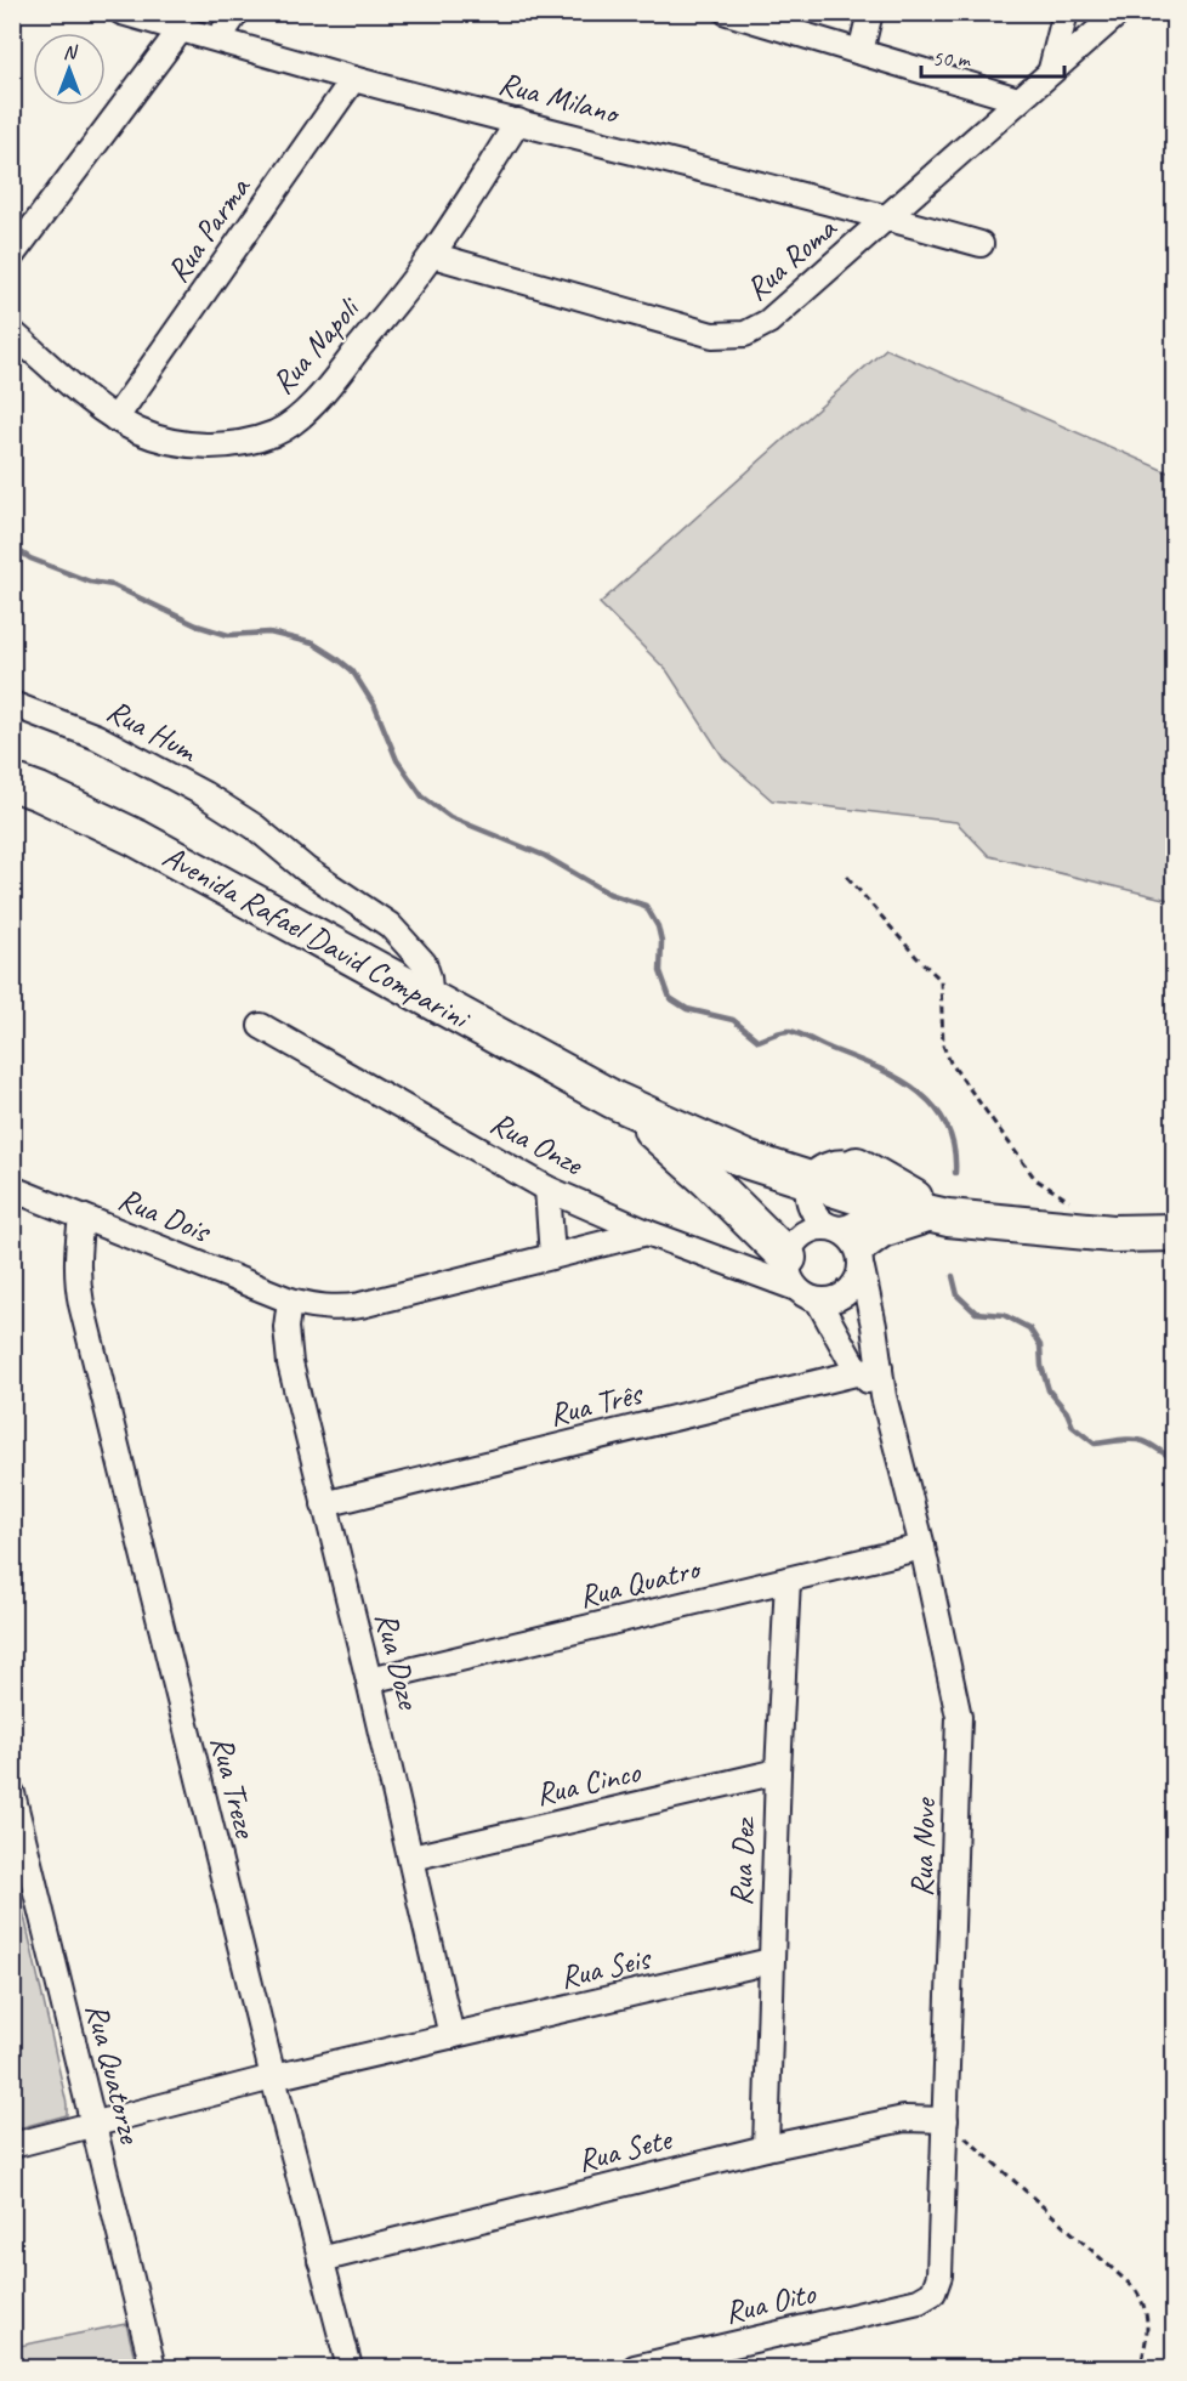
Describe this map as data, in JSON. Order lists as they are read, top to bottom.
{
  "streets": {
    "main road": ["Avenida Rafael David Comparini"],
    "street": [
      "Rua Milano",
      "Rua Parma",
      "Rua Roma",
      "Rua Napoli",
      "Rua Hum",
      "Rua Onze",
      "Rua Dois",
      "Rua Três",
      "Rua Quatro",
      "Rua Doze",
      "Rua Cinco",
      "Rua Treze",
      "Rua Nove",
      "Rua Dez",
      "Rua Seis",
      "Rua Quatorze",
      "Rua Sete",
      "Rua Oito"
    ]
  },
  "crossings": [
    ["Rua Milano", "Rua Parma"],
    ["Rua Milano", "Rua Roma"],
    ["Rua Milano", "Rua Napoli"],
    ["Rua Parma", "Rua Napoli"],
    ["Rua Roma", "Rua Napoli"],
    ["Rua Hum", "Avenida Rafael David Comparini"],
    ["Rua Onze", "Rua Dois"],
    ["Rua Onze", "Rua Nove"],
    ["Rua Dois", "Rua Doze"],
    ["Rua Dois", "Rua Treze"],
    ["Rua Três", "Rua Doze"],
    ["Rua Três", "Rua Nove"],
    ["Rua Quatro", "Rua Doze"],
    ["Rua Quatro", "Rua Nove"],
    ["Rua Quatro", "Rua Dez"],
    ["Rua Doze", "Rua Cinco"],
    ["Rua Doze", "Rua Seis"],
    ["Rua Cinco", "Rua Dez"],
    ["Rua Treze", "Rua Seis"],
    ["Rua Treze", "Rua Sete"],
    ["Rua Nove", "Rua Sete"],
    ["Rua Nove", "Rua Oito"],
    ["Rua Dez", "Rua Seis"],
    ["Rua Dez", "Rua Sete"],
    ["Rua Seis", "Rua Quatorze"]
  ],
  "scale_bar": "50 m",
  "north": "top"
}
